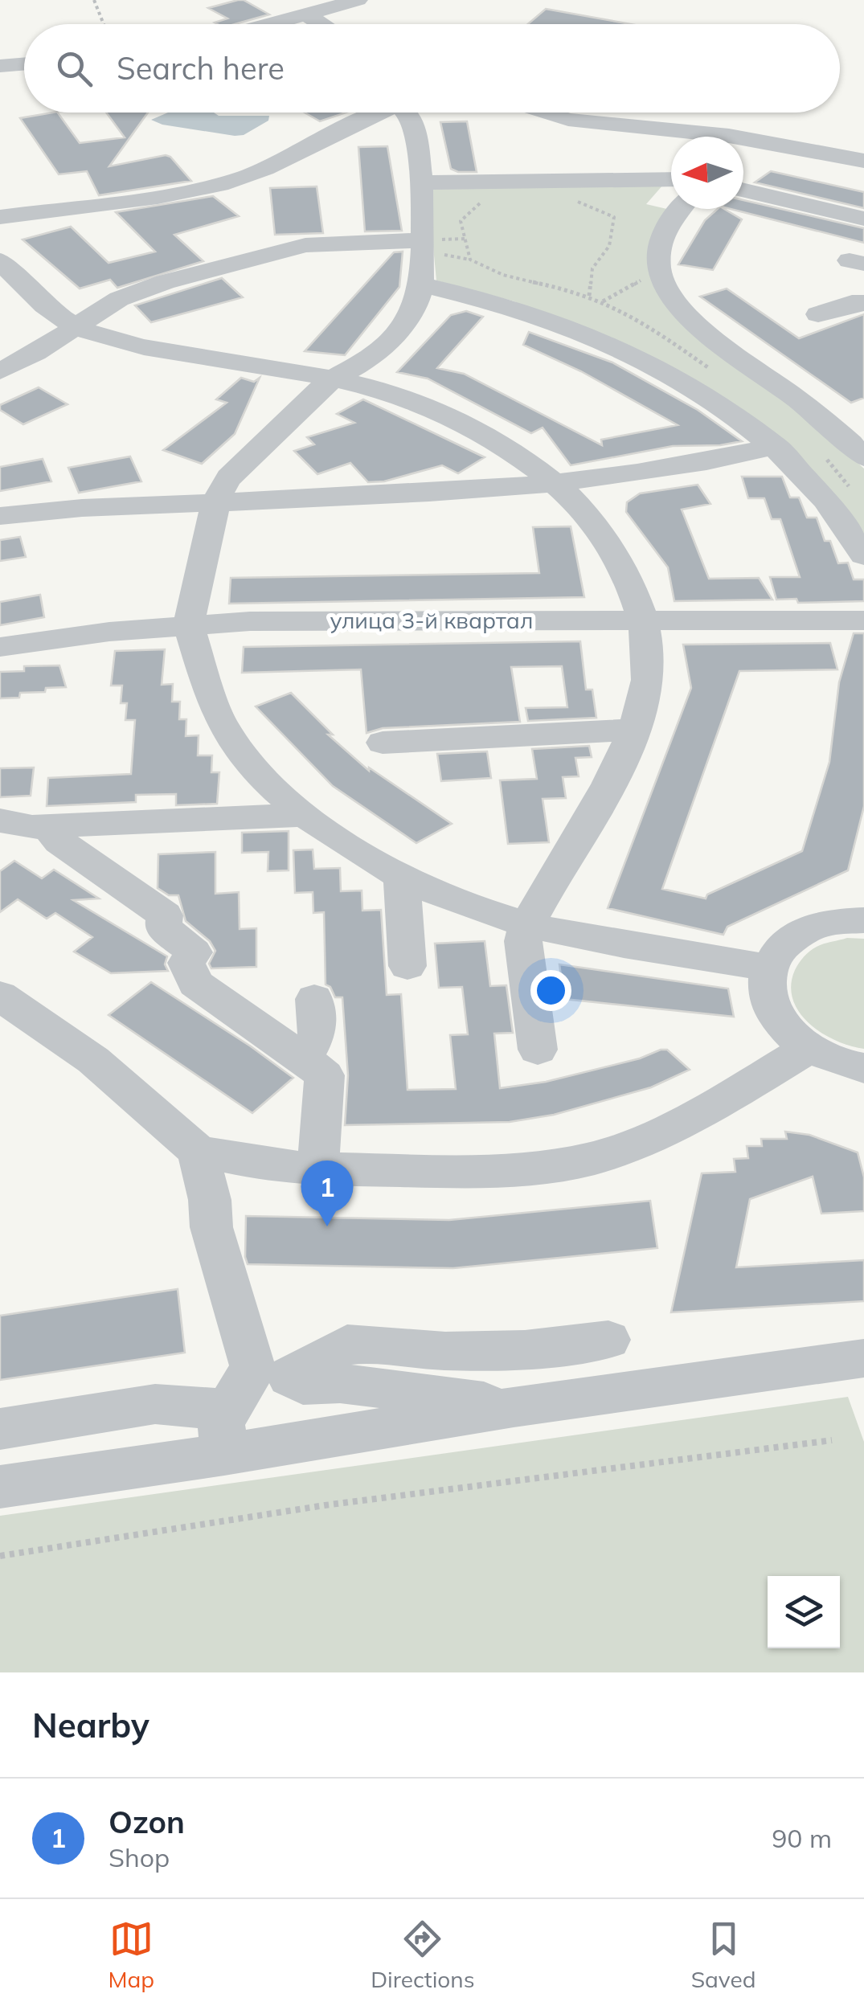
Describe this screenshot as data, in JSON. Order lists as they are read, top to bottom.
{
  "streets": {
    "street": ["улица 3-й квартал"]
  },
  "north": "left",
  "page": {
    "search": "Search here",
    "pins": "1",
    "heading": "Nearby",
    "list": [
      {
        "mark": "1",
        "name": "Ozon",
        "note": "Shop",
        "value": "90 m"
      }
    ],
    "nav": ["Map", "Directions", "Saved"]
  }
}
